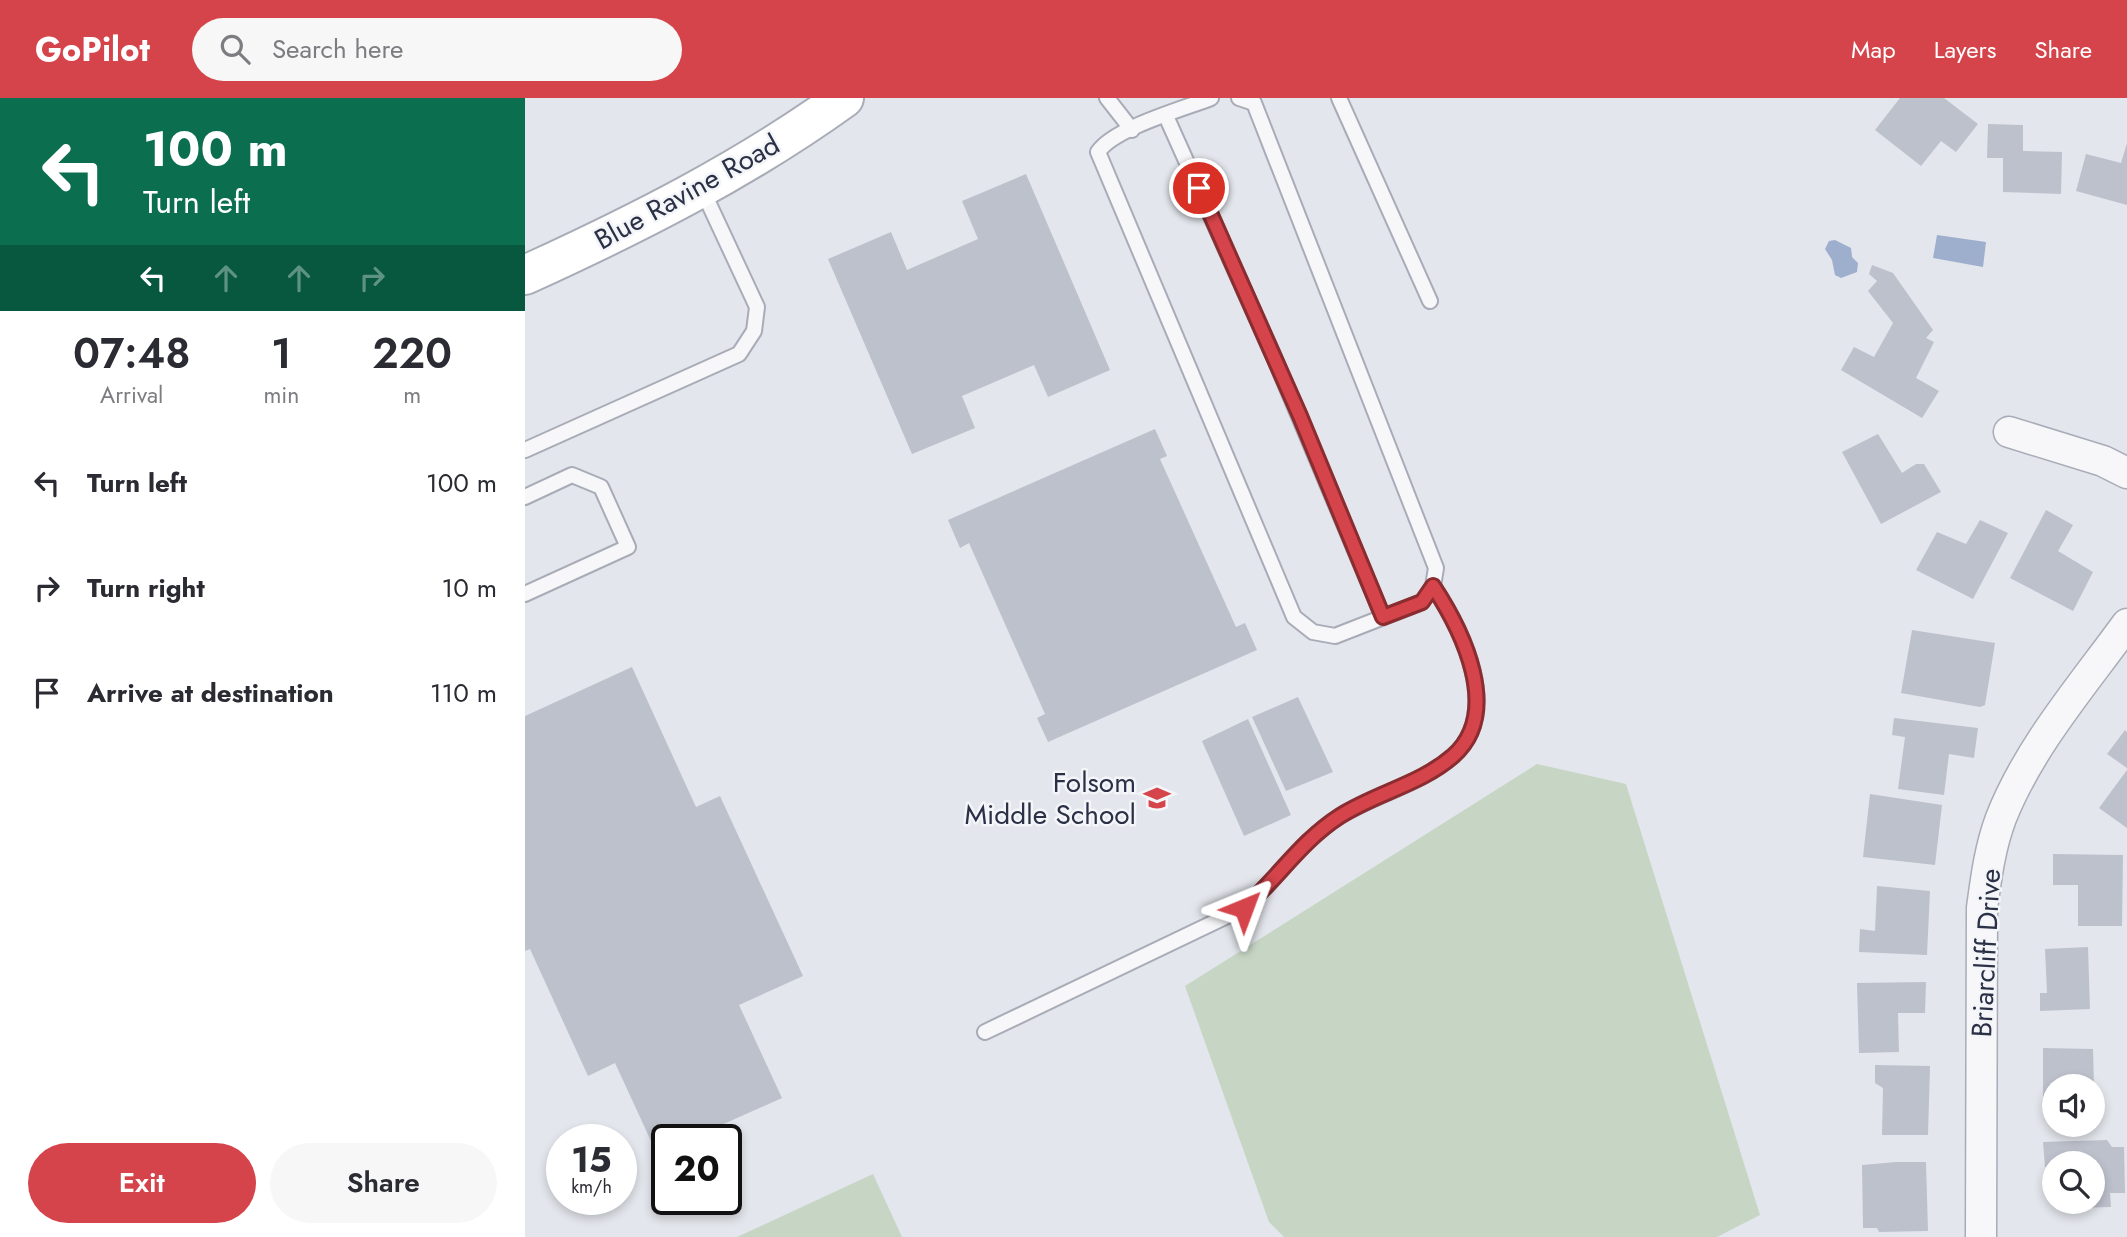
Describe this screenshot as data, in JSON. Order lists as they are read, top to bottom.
{
  "streets": {
    "main road": ["Blue Ravine Road"],
    "street": ["Briarcliff Drive"]
  },
  "places": {
    "school or university": ["Folsom Middle School"]
  },
  "page": {
    "header": "GoPilot",
    "search": "Search here",
    "nav": ["Map", "Layers", "Share"],
    "turn": ["100 m", "Turn left"],
    "eta": [
      "07:48",
      "Arrival",
      "1",
      "min",
      "220",
      "m"
    ],
    "list": [
      {
        "name": "Turn left",
        "value": "100 m"
      },
      {
        "name": "Turn right",
        "value": "10 m"
      },
      {
        "name": "Arrive at destination",
        "value": "110 m"
      }
    ],
    "speed": "15 km/h",
    "limit": "20",
    "buttons": ["Exit", "Share"]
  }
}
